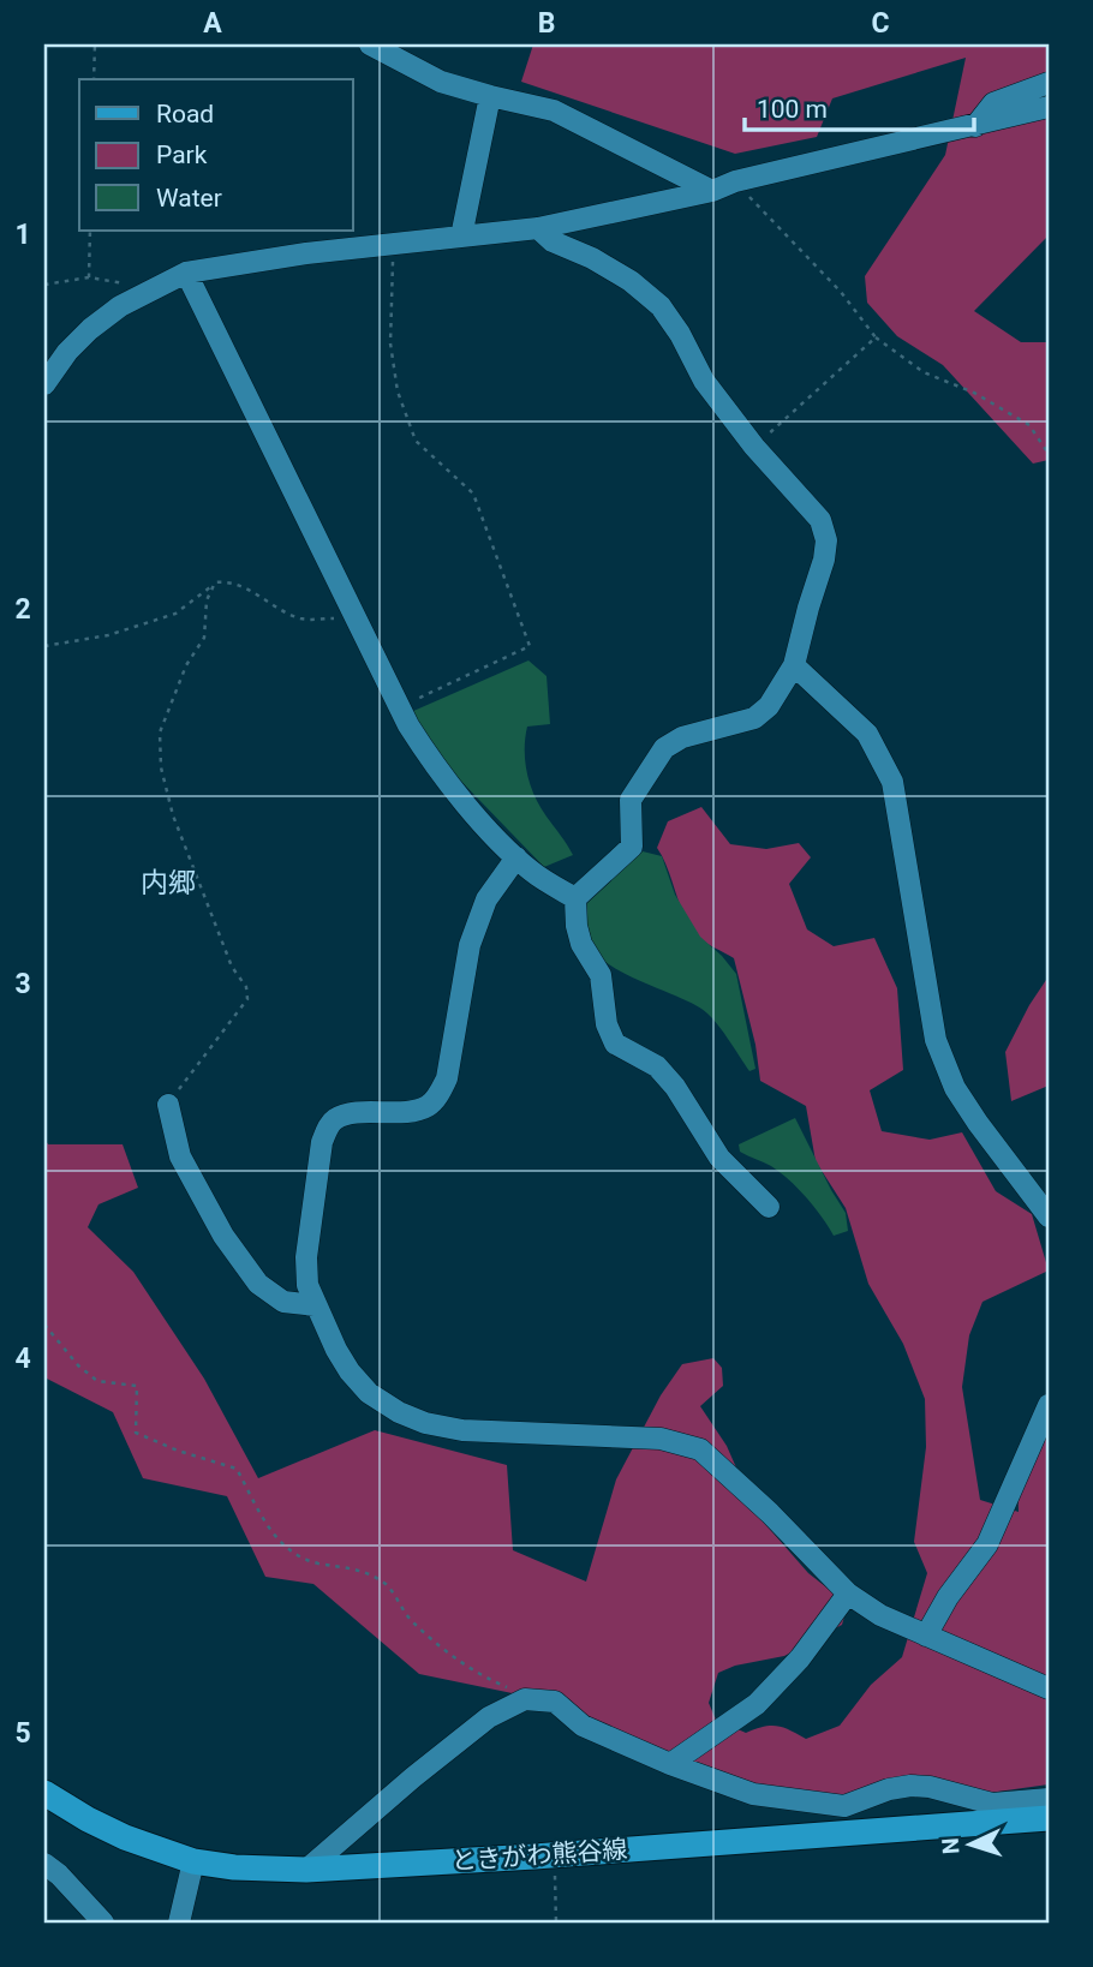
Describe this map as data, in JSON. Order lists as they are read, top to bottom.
{
  "streets": {
    "main road": ["ときがわ熊谷線"]
  },
  "districts": ["内郷"],
  "legend": ["Road", "Park", "Water"],
  "scale_bar": "100 m",
  "north": "left",
  "grid": {
    "columns": ["A", "B", "C"],
    "rows": [
      "1",
      "2",
      "3",
      "4",
      "5"
    ]
  }
}
